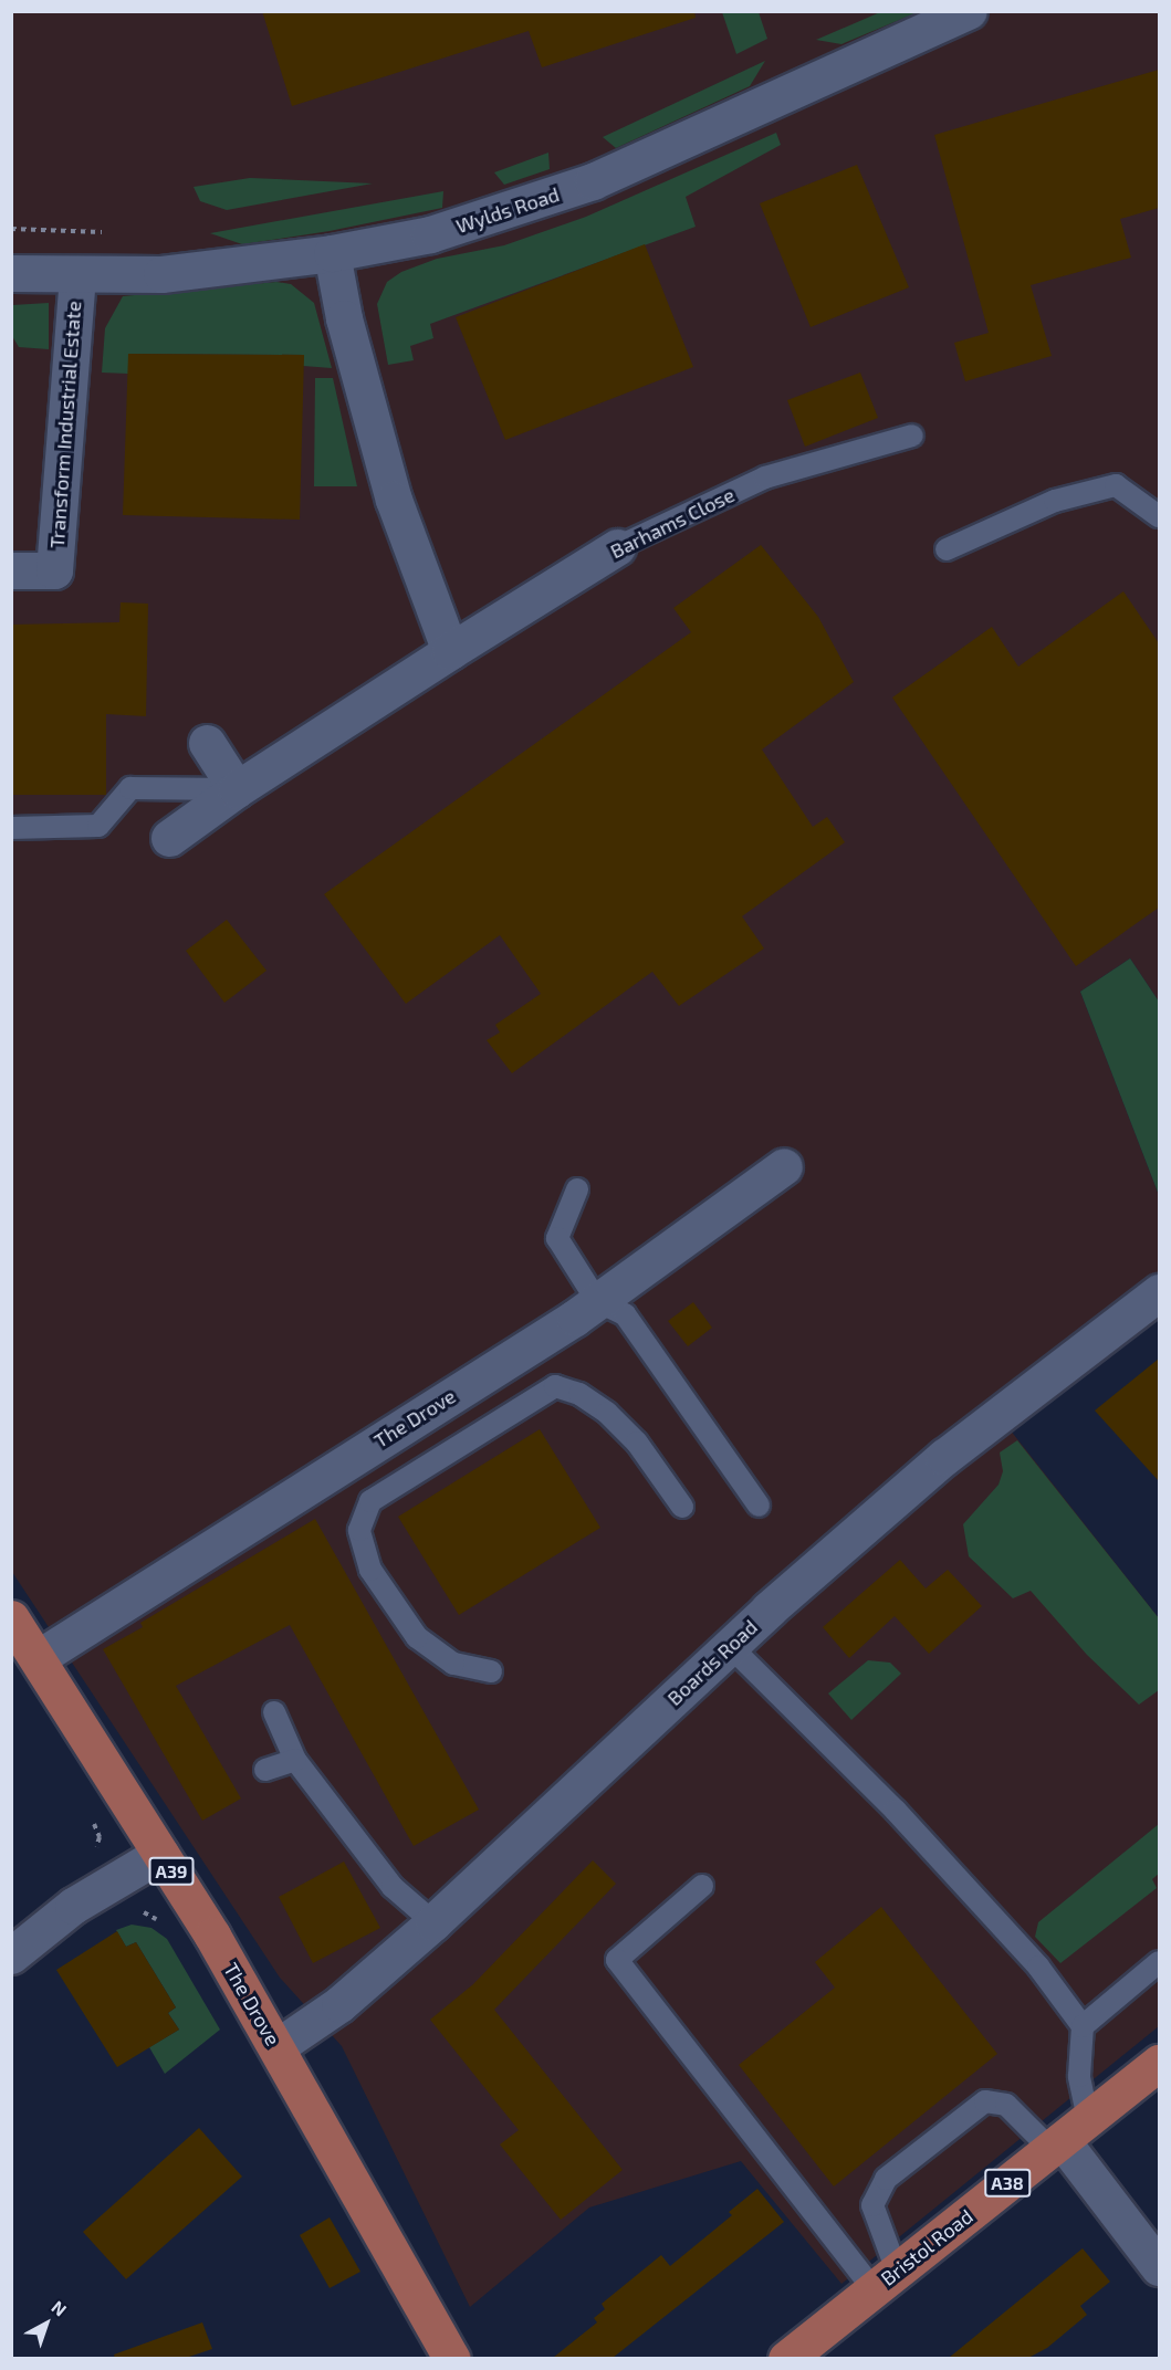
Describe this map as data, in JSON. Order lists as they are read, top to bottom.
{
  "streets": {
    "main road": [
      "The Drove",
      "A39",
      "A38",
      "Bristol Road"
    ],
    "street": [
      "Wylds Road",
      "Transform Industrial Estate",
      "Barhams Close",
      "Boards Road"
    ]
  },
  "crossings": [
    ["Wylds Road", "Transform Industrial Estate"],
    ["The Drove", "Boards Road"]
  ],
  "north": "top right"
}
